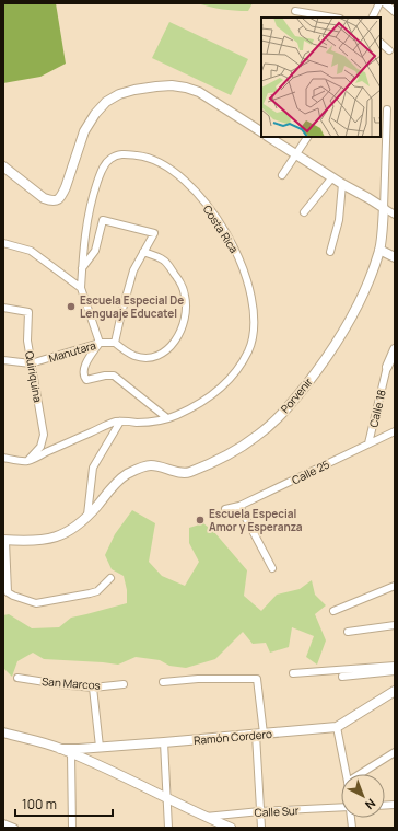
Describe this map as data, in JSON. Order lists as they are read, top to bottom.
{
  "streets": {
    "street": [
      "Costa Rica",
      "Manutara",
      "Quiriquina",
      "Porvenir",
      "Calle 18",
      "Calle 25",
      "San Marcos",
      "Ramón Cordero",
      "Calle Sur"
    ]
  },
  "crossings": [
    ["Costa Rica", "Quiriquina"],
    ["Manutara", "Quiriquina"],
    ["Calle 18", "Calle 25"]
  ],
  "places": ["Escuela Especial De Lenguaje Educatel", "Escuela Especial Amor y Esperanza"],
  "scale_bar": "100 m",
  "north": "bottom right"
}
